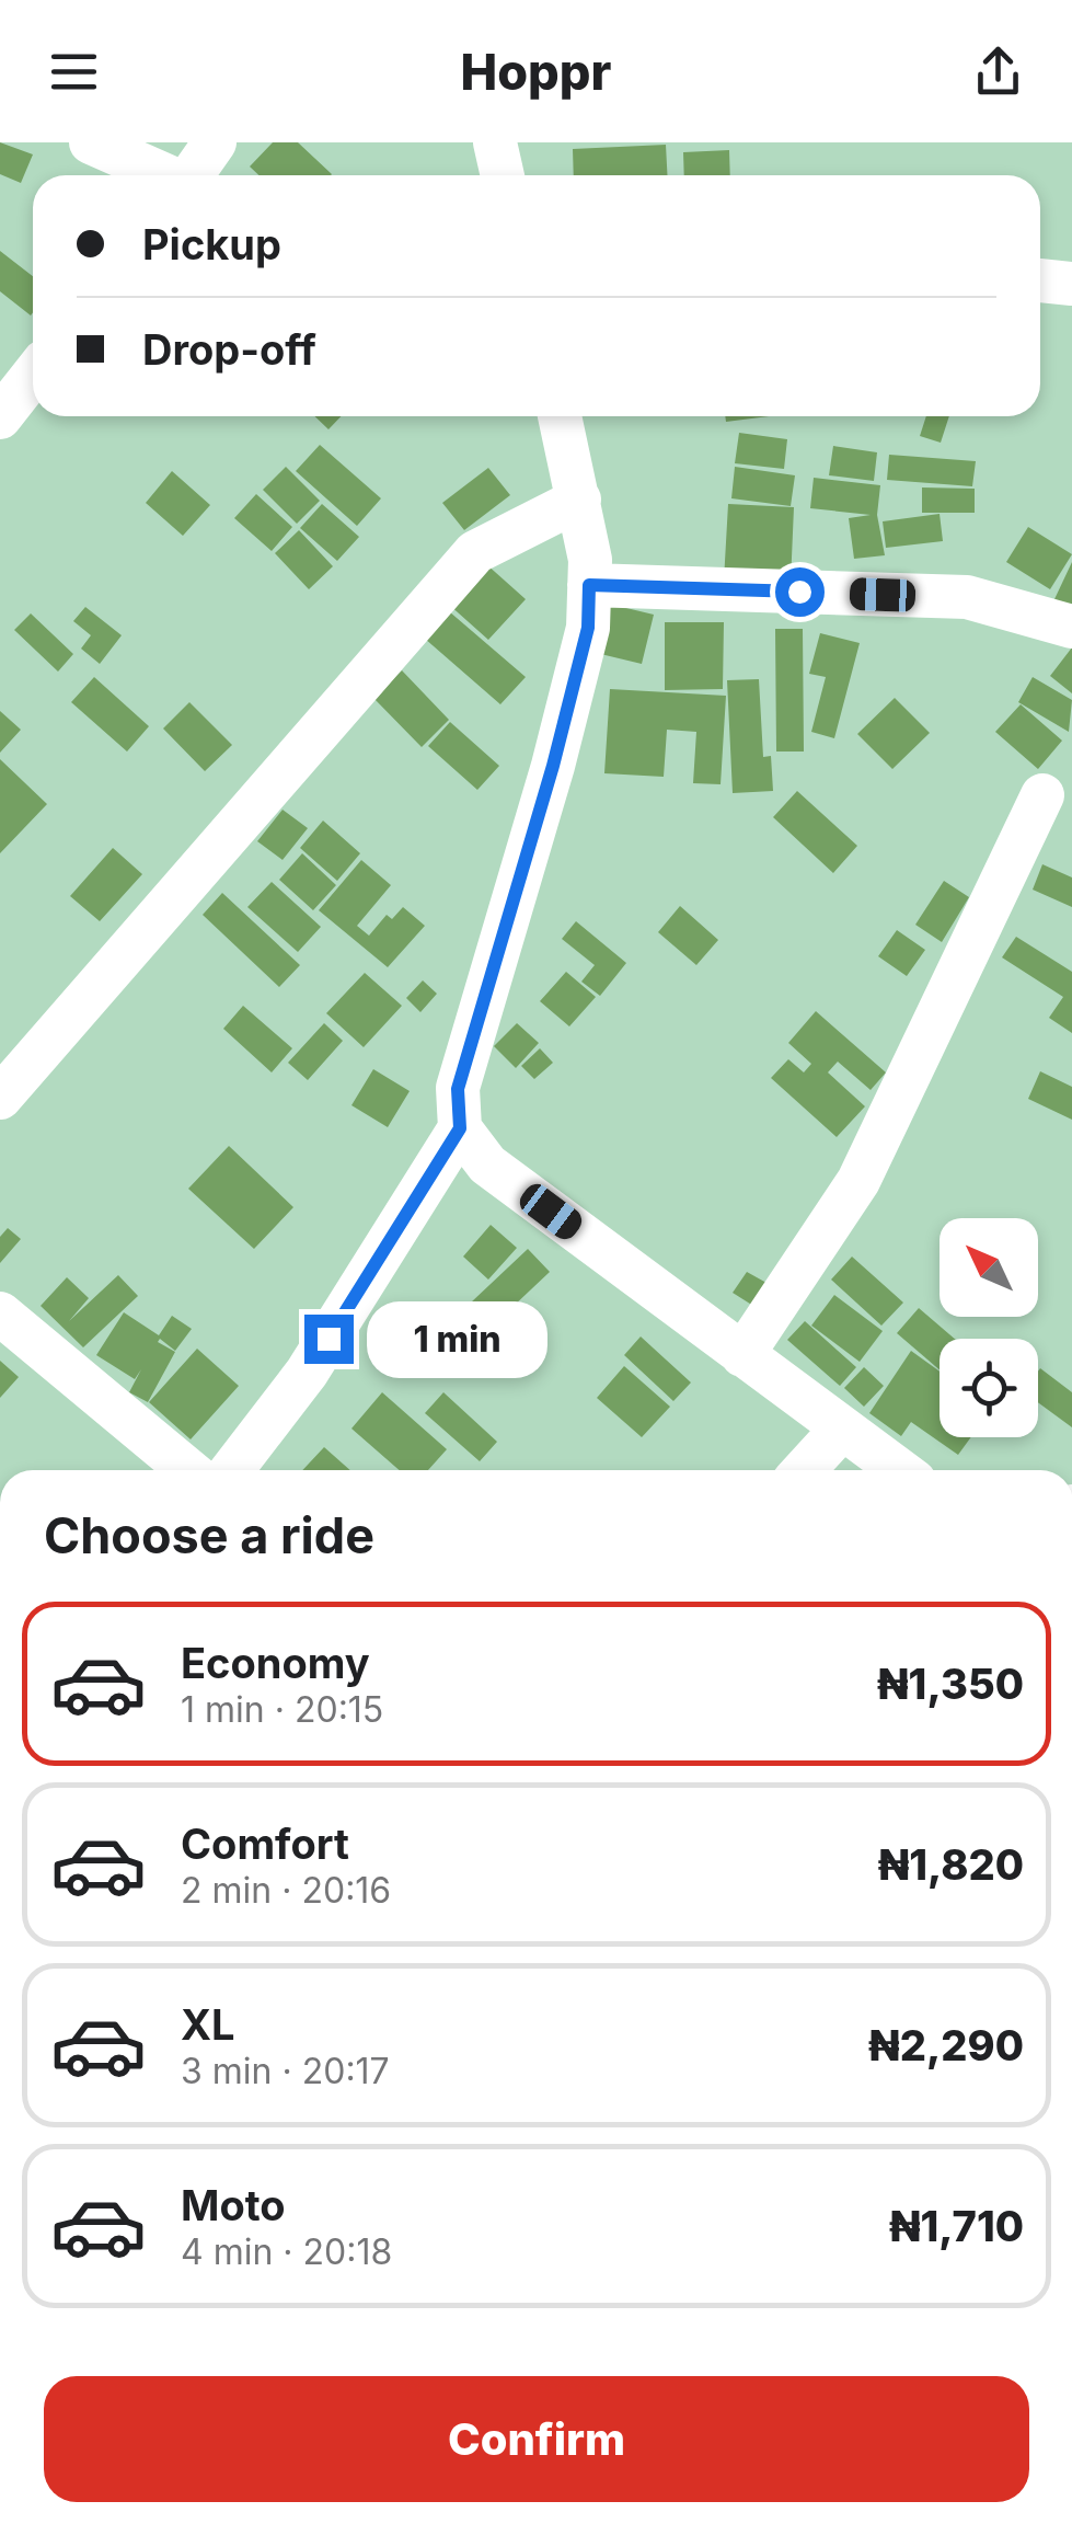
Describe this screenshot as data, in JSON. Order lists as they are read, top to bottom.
{
  "north": "top left",
  "page": {
    "header": "Hoppr",
    "banner": ["Pickup", "Drop-off"],
    "bubble": "1 min",
    "heading": "Choose a ride",
    "list": [
      {
        "name": "Economy",
        "note": "1 min · 20:15",
        "value": "₦1,350"
      },
      {
        "name": "Comfort",
        "note": "2 min · 20:16",
        "value": "₦1,820"
      },
      {
        "name": "XL",
        "note": "3 min · 20:17",
        "value": "₦2,290"
      },
      {
        "name": "Moto",
        "note": "4 min · 20:18",
        "value": "₦1,710"
      }
    ],
    "buttons": "Confirm"
  }
}
